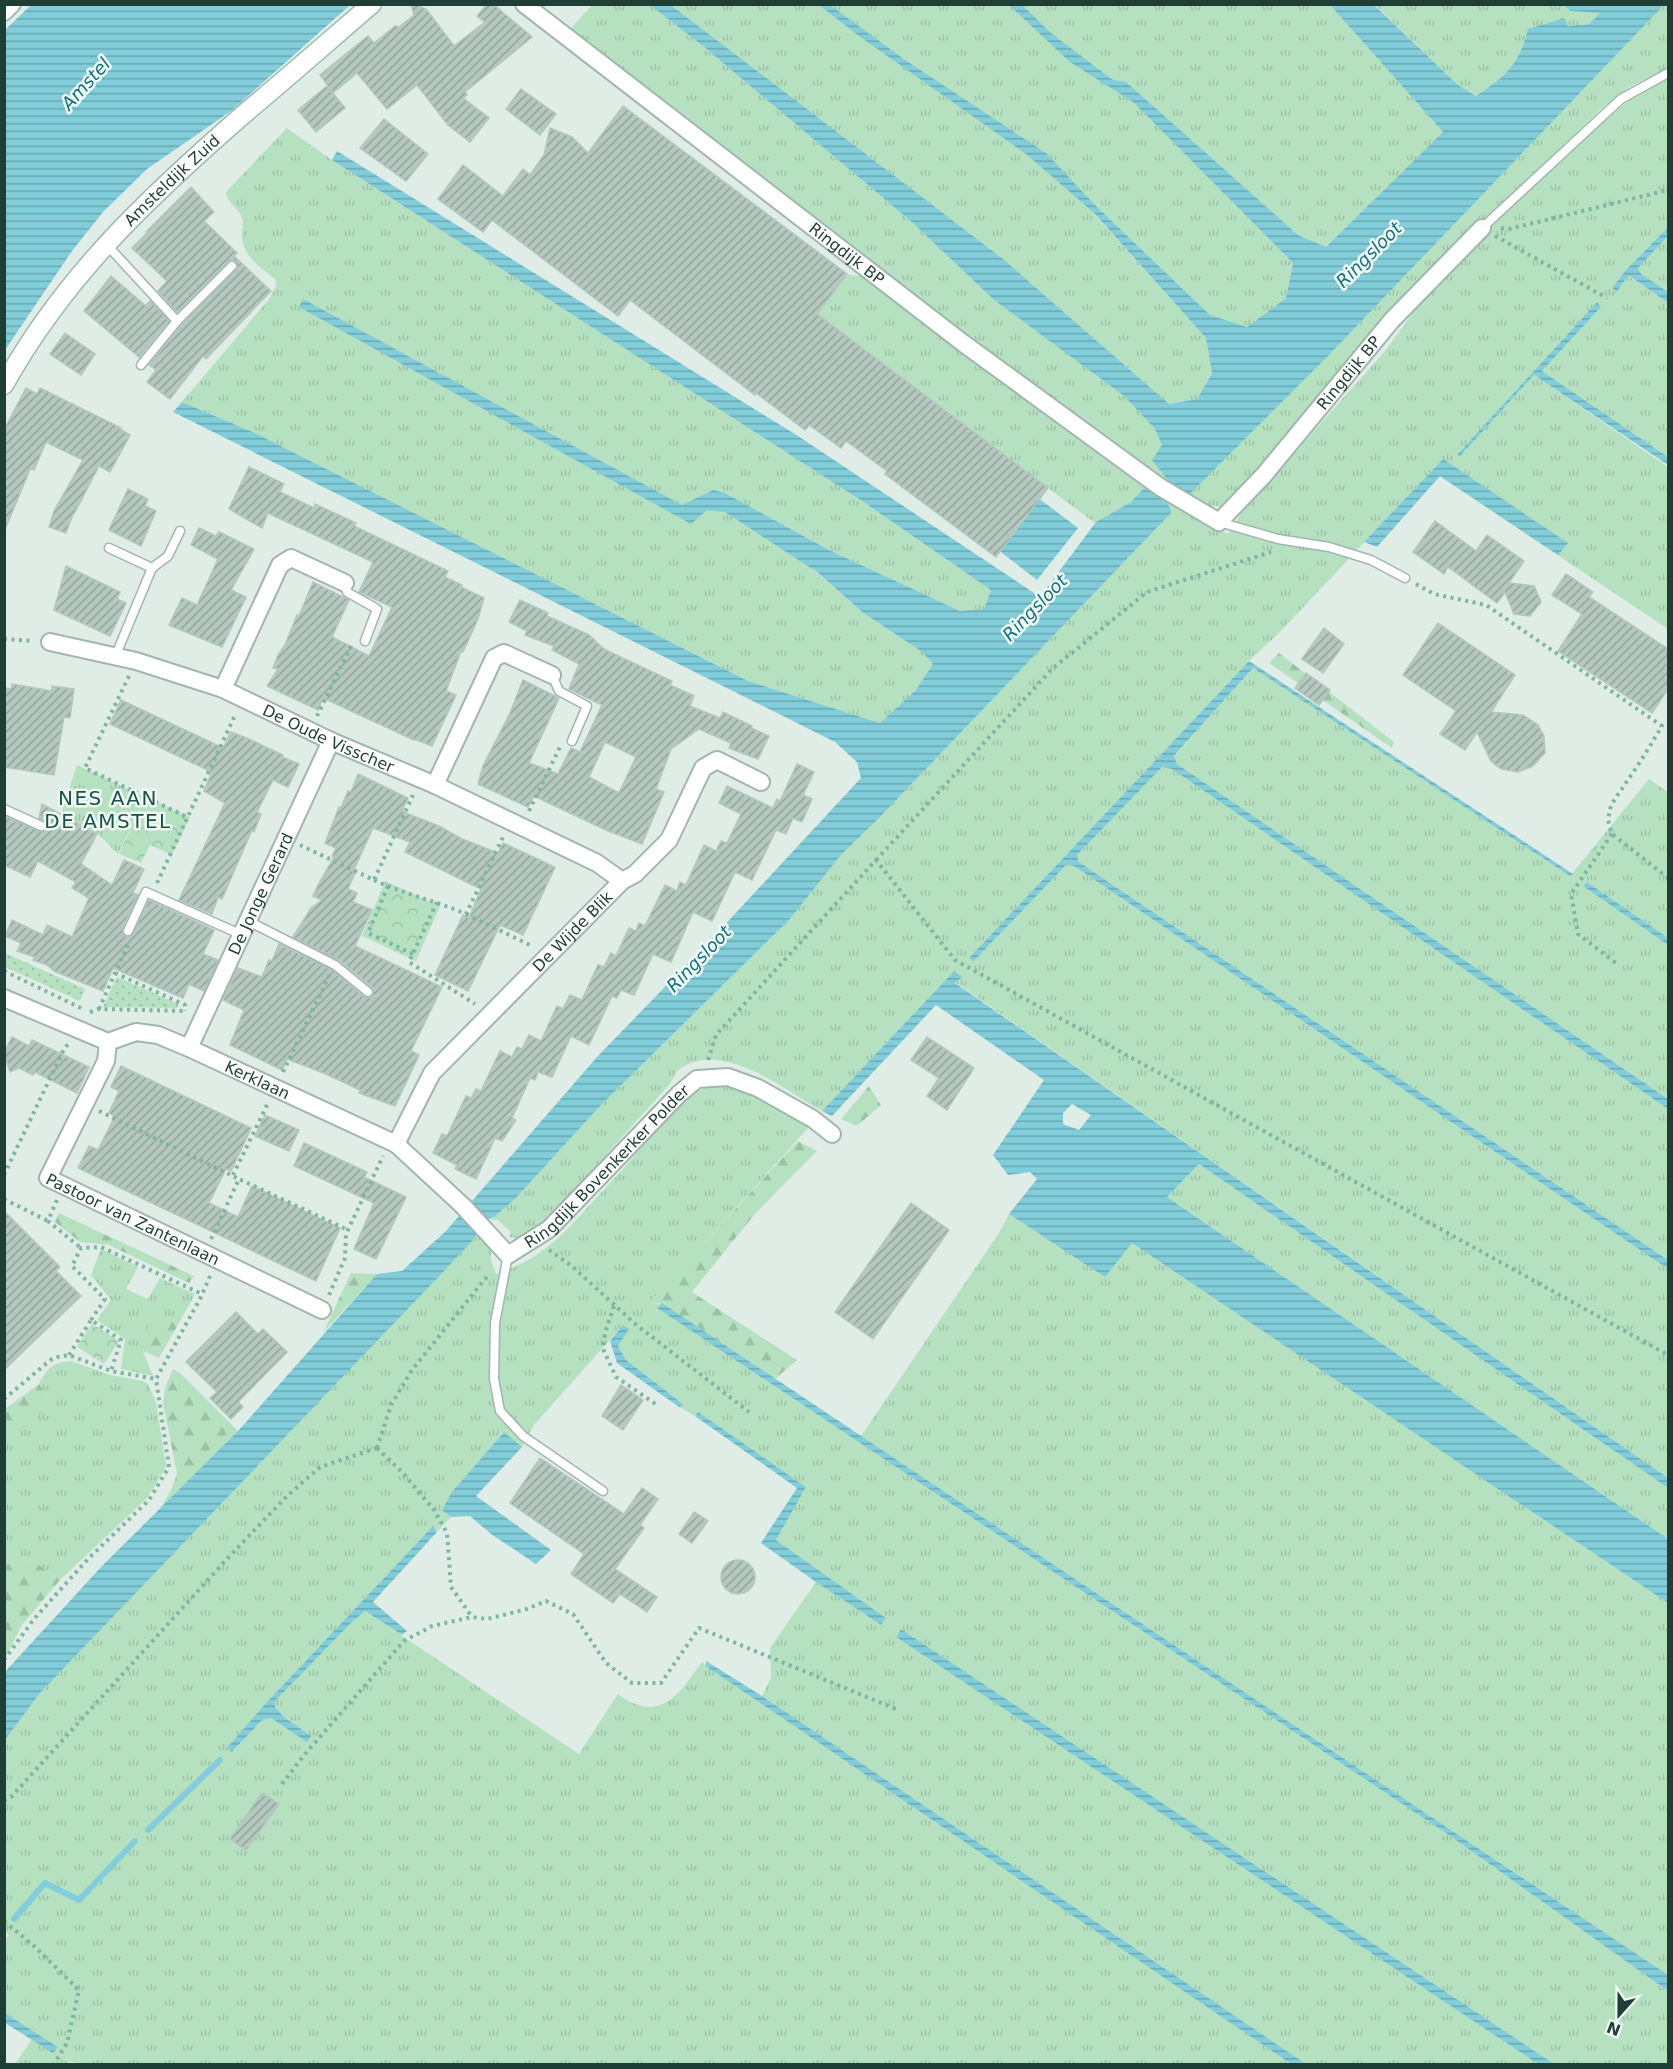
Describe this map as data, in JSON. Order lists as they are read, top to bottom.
{
  "streets": {
    "street": [
      "Amsteldijk Zuid",
      "Ringdijk BP",
      "De Oude Visscher",
      "De Jonge Gerard",
      "De Wijde Blik",
      "Kerklaan",
      "Ringdijk Bovenkerker Polder",
      "Pastoor van Zantenlaan"
    ]
  },
  "crossings": [
    ["De Oude Visscher", "De Jonge Gerard"],
    ["De Oude Visscher", "De Wijde Blik"],
    ["De Jonge Gerard", "Kerklaan"],
    ["De Wijde Blik", "Kerklaan"],
    ["Kerklaan", "Ringdijk Bovenkerker Polder"],
    ["Kerklaan", "Pastoor van Zantenlaan"]
  ],
  "districts": ["NES AAN DE AMSTEL"],
  "water": ["Amstel", "Ringsloot"],
  "north": "bottom"
}
